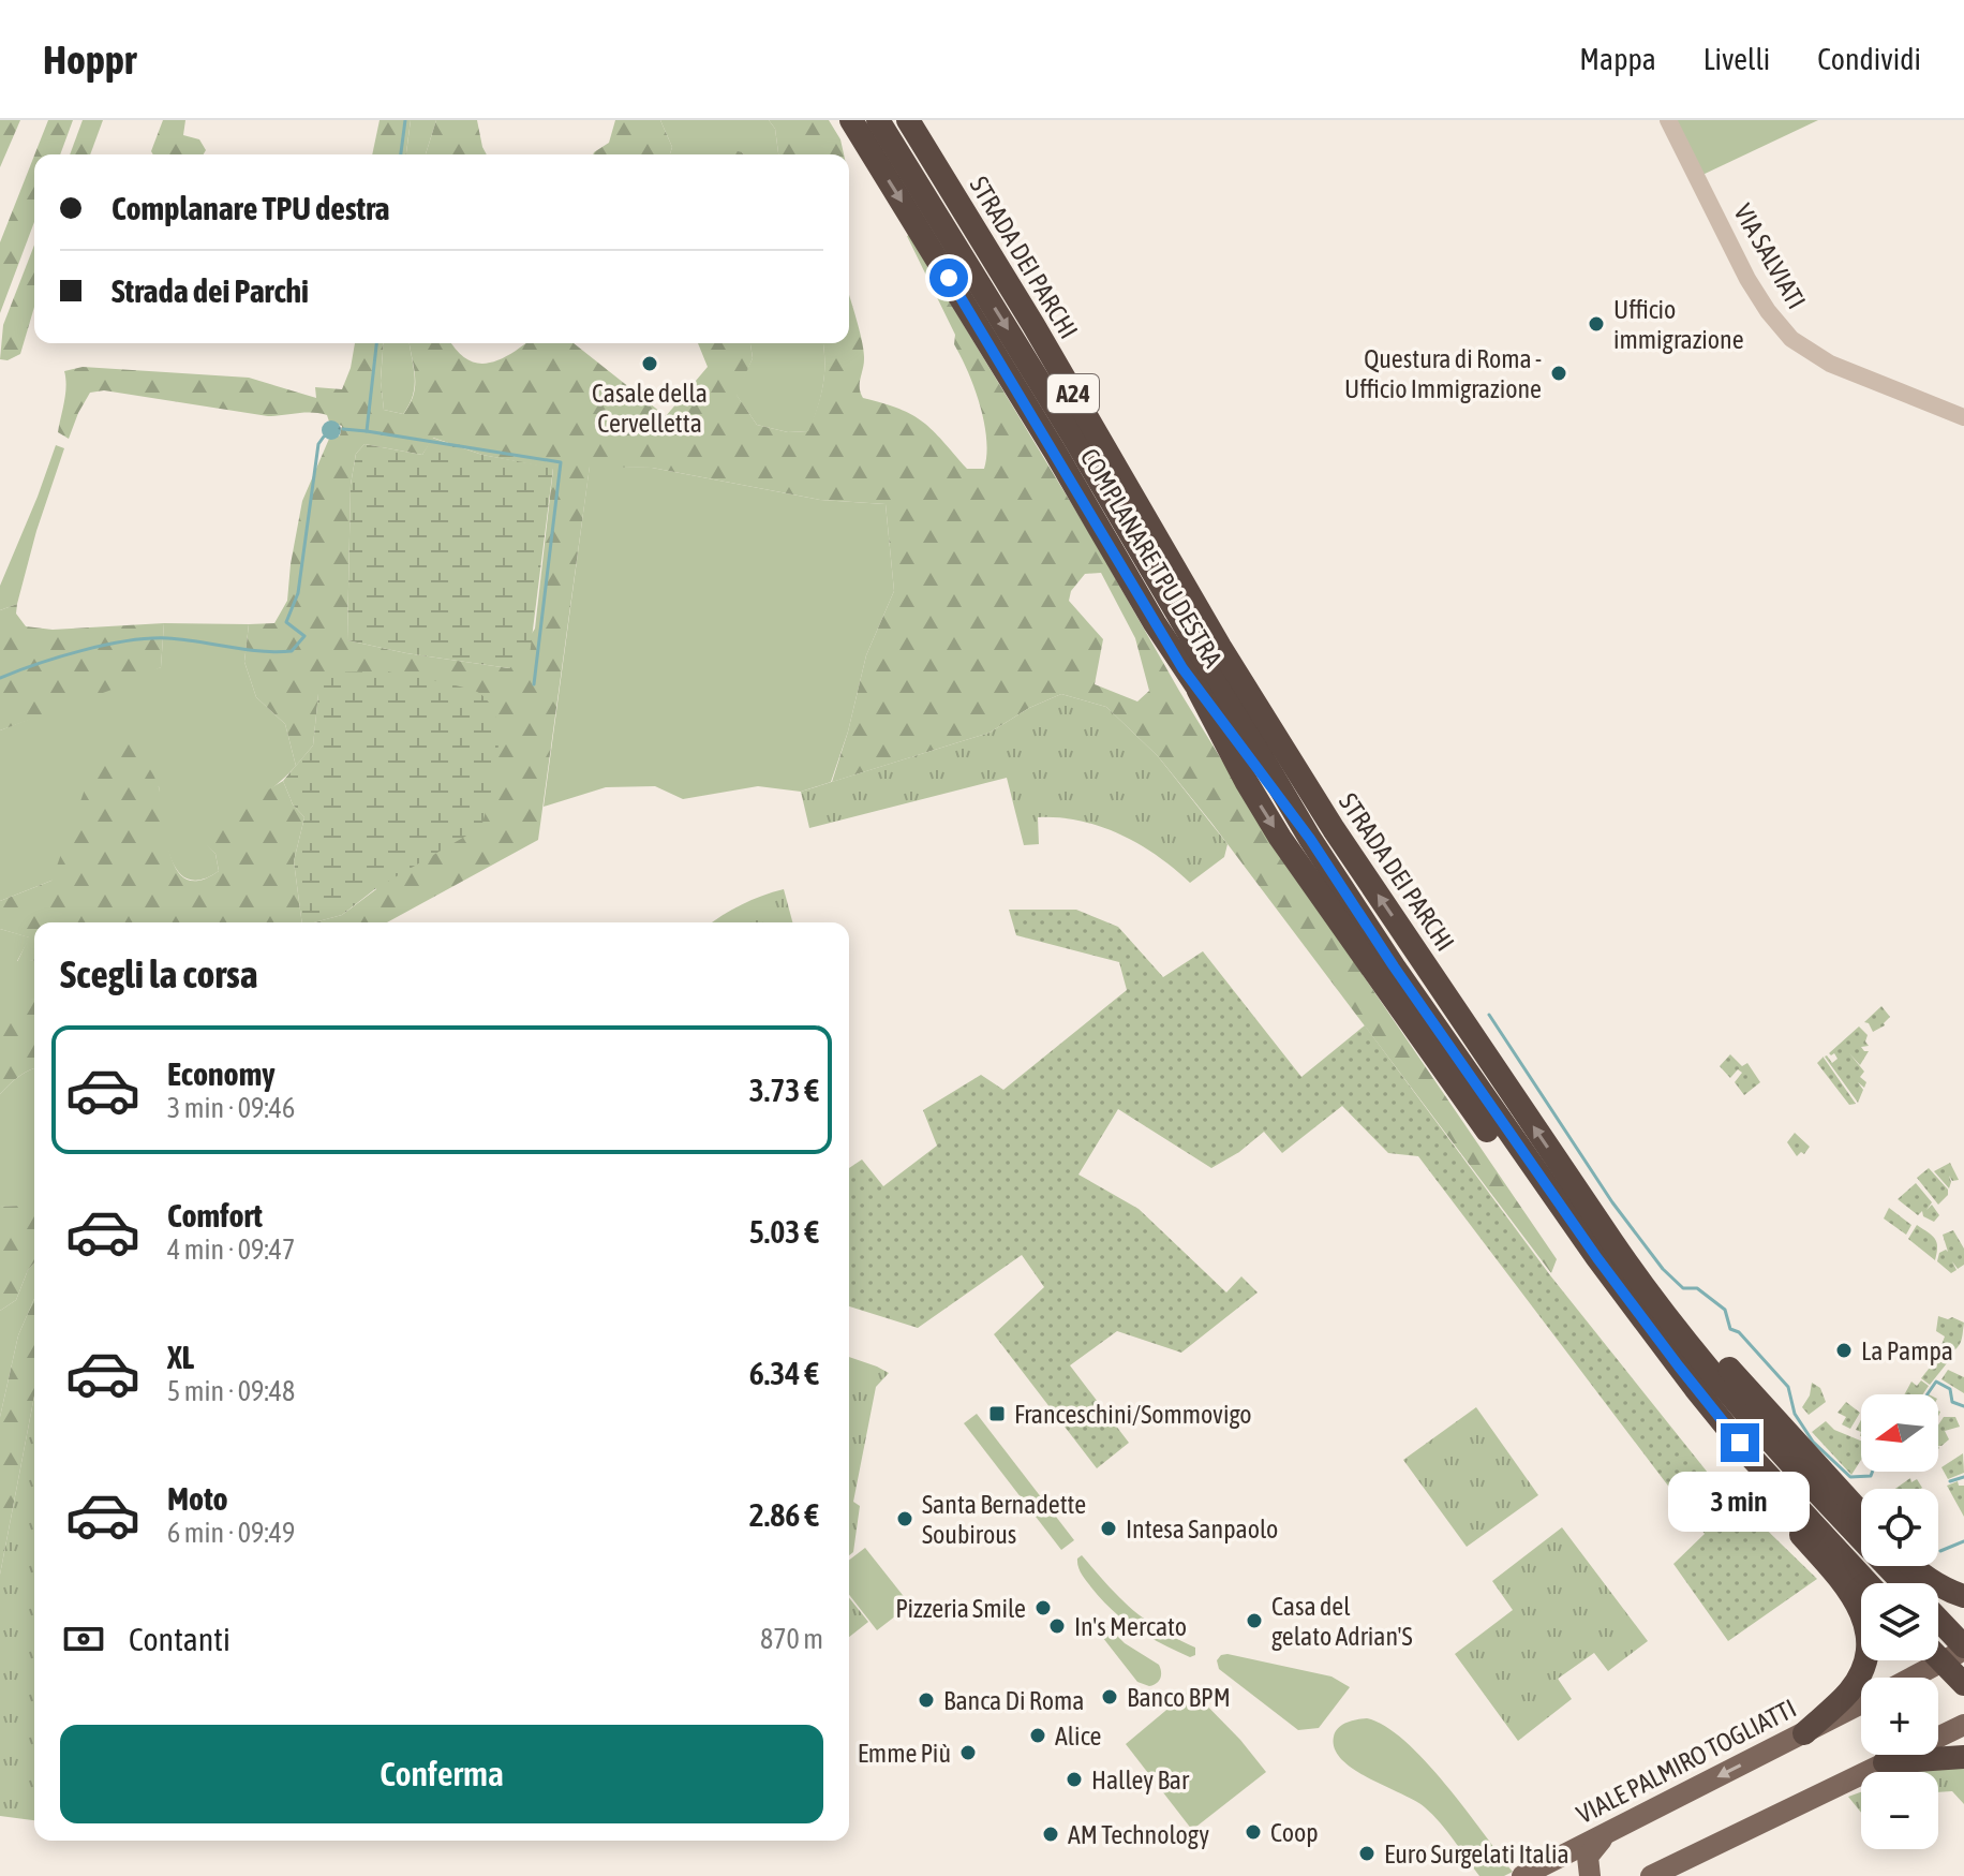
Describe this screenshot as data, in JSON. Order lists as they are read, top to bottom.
{
  "streets": {
    "highway": ["STRADA DEI PARCHI", "A24", "COMPLANARE TPU DESTRA"],
    "main road": ["VIALE PALMIRO TOGLIATTI"],
    "street": ["VIA SALVIATI"]
  },
  "crossings": [
    ["STRADA DEI PARCHI", "COMPLANARE TPU DESTRA"]
  ],
  "one_way": ["COMPLANARE TPU DESTRA"],
  "places": {
    "other": [
      "Ufficio immigrazione",
      "Casale della Cervelletta",
      "Questura di Roma - Ufficio Immigrazione",
      "La Pampa",
      "Santa Bernadette Soubirous",
      "Intesa Sanpaolo",
      "Pizzeria Smile",
      "Casa del gelato Adrian'S",
      "In's Mercato",
      "Banco BPM",
      "Banca Di Roma",
      "Alice",
      "Emme Più",
      "Halley Bar",
      "Coop",
      "AM Technology",
      "Euro Surgelati Italia"
    ],
    "transit": ["Franceschini/Sommovigo"]
  },
  "north": "left",
  "page": {
    "header": "Hoppr",
    "nav": ["Mappa", "Livelli", "Condividi"],
    "banner": ["Complanare TPU destra", "Strada dei Parchi"],
    "heading": "Scegli la corsa",
    "list": [
      {
        "name": "Economy",
        "note": "3 min · 09:46",
        "value": "3.73 €"
      },
      {
        "name": "Comfort",
        "note": "4 min · 09:47",
        "value": "5.03 €"
      },
      {
        "name": "XL",
        "note": "5 min · 09:48",
        "value": "6.34 €"
      },
      {
        "name": "Moto",
        "note": "6 min · 09:49",
        "value": "2.86 €"
      }
    ],
    "map_buttons": ["+", "−"],
    "bubble": "3 min",
    "pay": ["Contanti", "870 m"],
    "buttons": "Conferma"
  }
}
